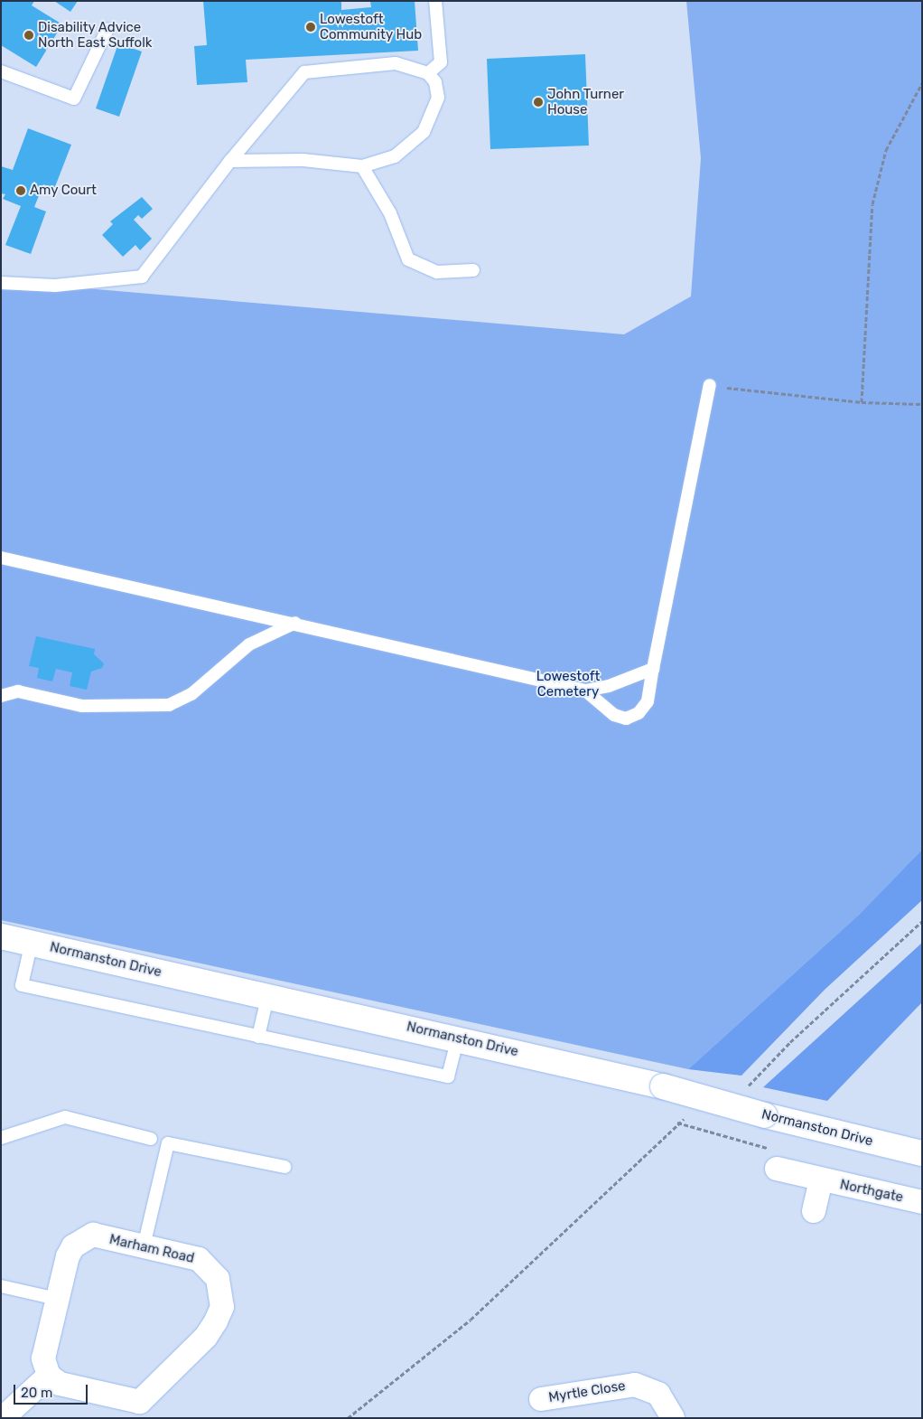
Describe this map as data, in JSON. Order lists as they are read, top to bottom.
{
  "streets": {
    "main road": ["Normanston Drive"],
    "street": ["Northgate", "Marham Road", "Myrtle Close"]
  },
  "parks": ["Lowestoft Cemetery"],
  "places": [
    "Lowestoft Community Hub",
    "Disability Advice North East Suffolk",
    "John Turner House",
    "Amy Court"
  ],
  "scale_bar": "20 m"
}
